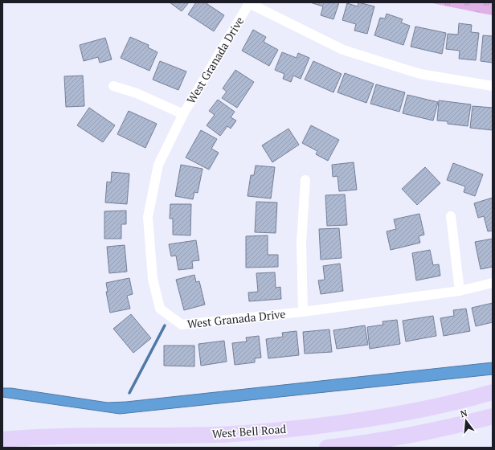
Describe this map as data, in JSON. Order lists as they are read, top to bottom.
{
  "streets": {
    "main road": ["West Bell Road"],
    "street": ["West Granada Drive"]
  },
  "north": "top"
}
